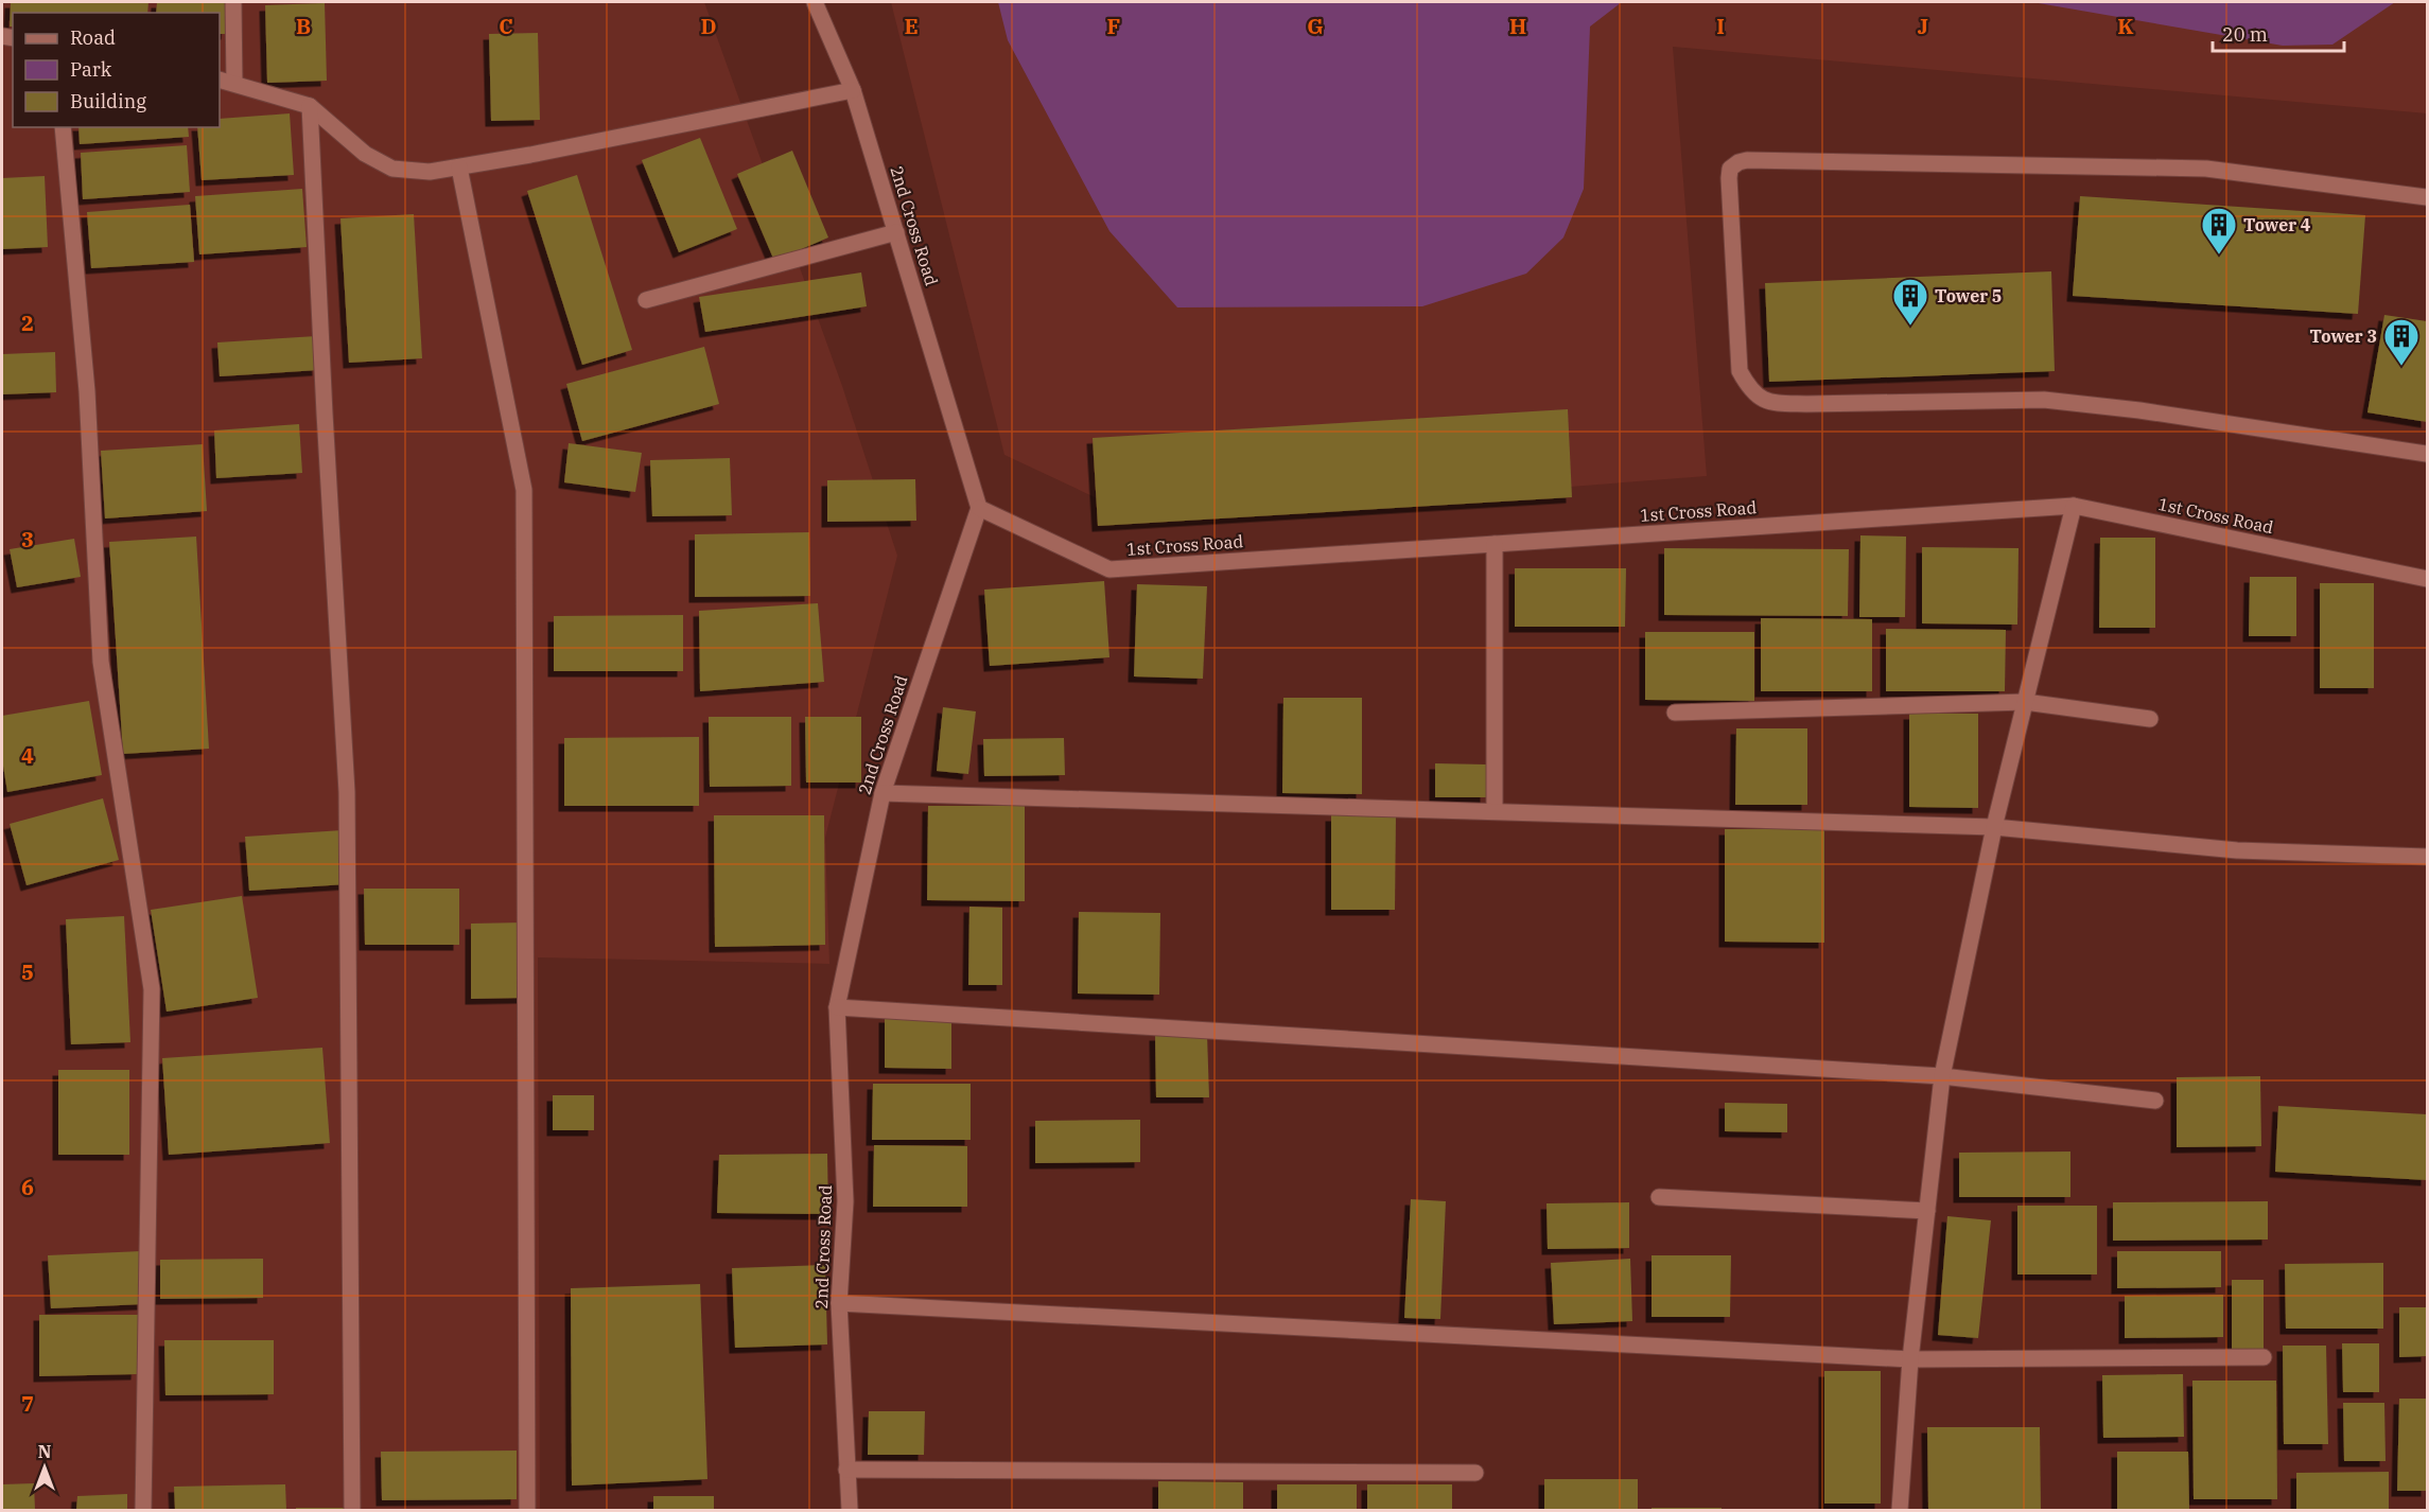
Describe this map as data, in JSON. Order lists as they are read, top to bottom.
{
  "streets": {
    "street": ["2nd Cross Road", "1st Cross Road"]
  },
  "crossings": [
    ["2nd Cross Road", "1st Cross Road"]
  ],
  "places": {
    "building": ["Tower 4", "Tower 5", "Tower 3"]
  },
  "legend": ["Road", "Park", "Building"],
  "scale_bar": "20 m",
  "north": "top",
  "grid": {
    "columns": [
      "B",
      "C",
      "D",
      "E",
      "F",
      "G",
      "H",
      "I",
      "J",
      "K"
    ],
    "rows": [
      "2",
      "3",
      "4",
      "5",
      "6",
      "7"
    ]
  }
}
